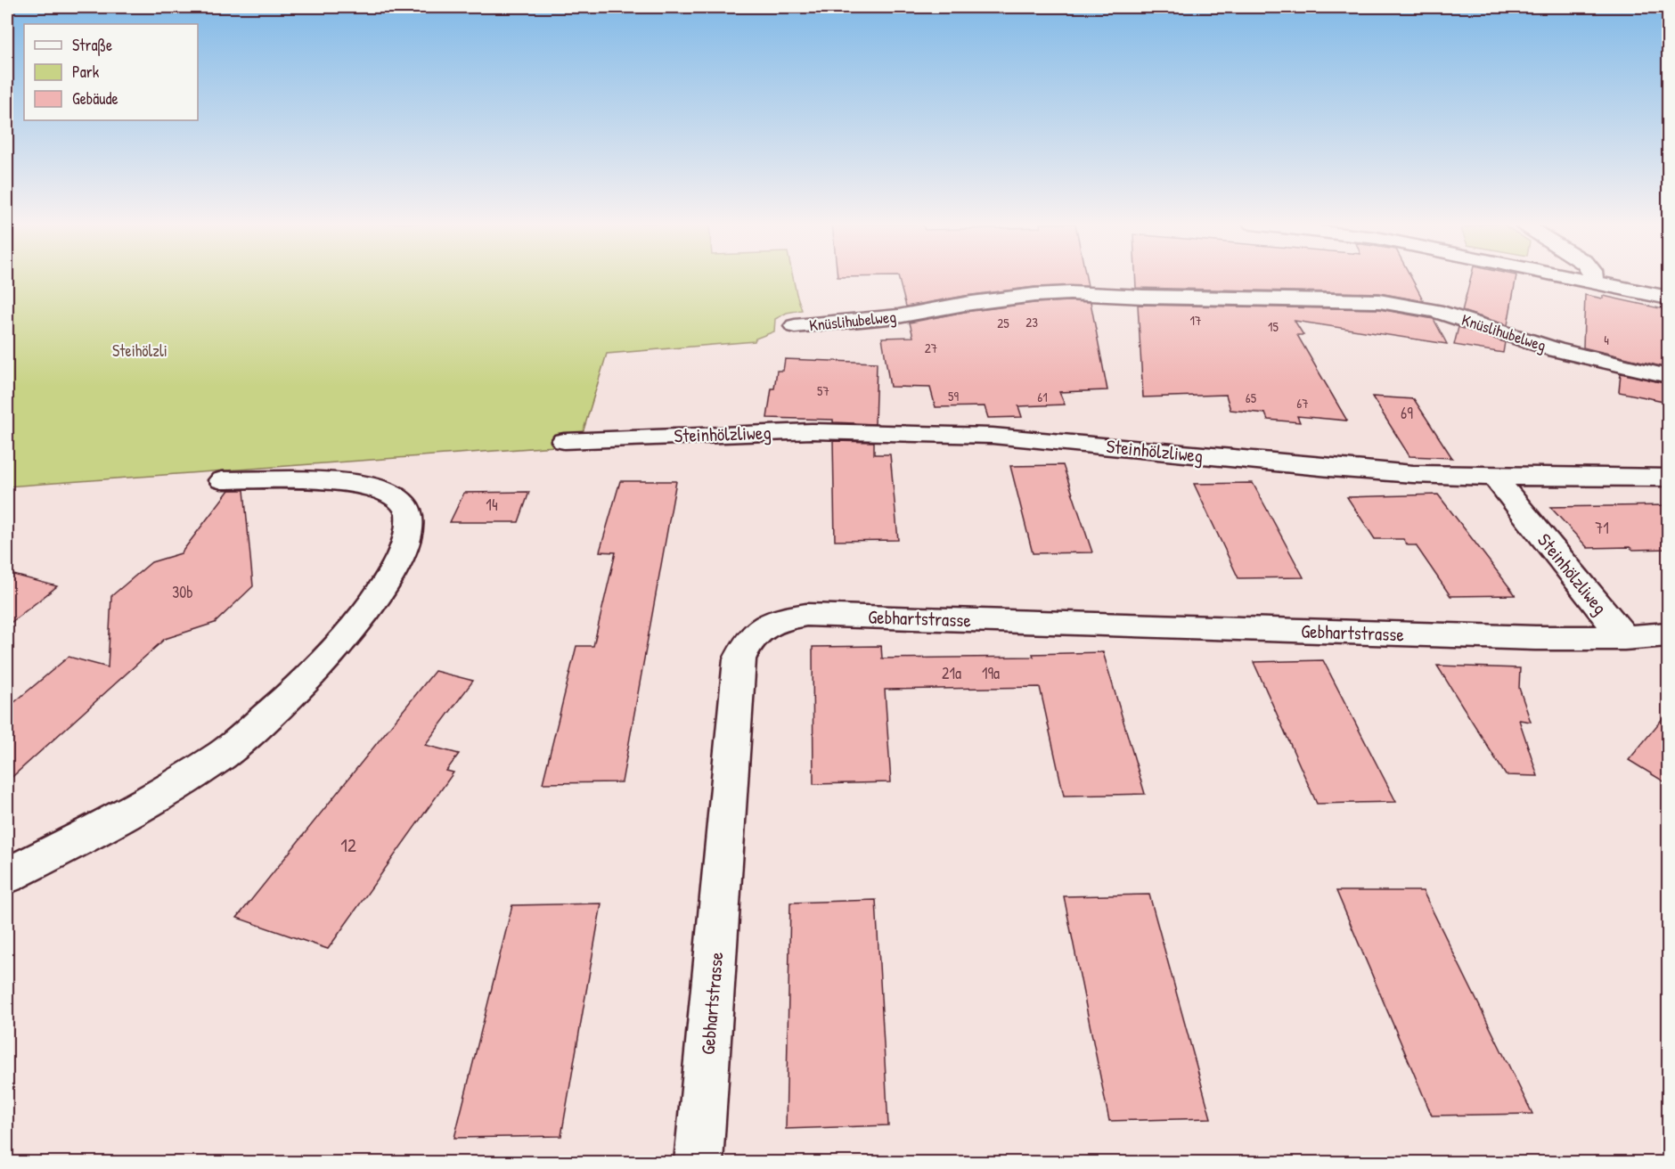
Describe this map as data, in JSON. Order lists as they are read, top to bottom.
{
  "streets": {
    "street": ["Knüslihubelweg", "Steinhölzliweg", "Gebhartstrasse"]
  },
  "crossings": [
    ["Steinhölzliweg", "Gebhartstrasse"]
  ],
  "parks": ["Steihölzli"],
  "house_numbers": [
    "17",
    "23",
    "25",
    "15",
    "4",
    "27",
    "57",
    "59",
    "61",
    "65",
    "67",
    "69",
    "14",
    "71",
    "30b",
    "21a",
    "19a",
    "12"
  ],
  "legend": ["Straße", "Park", "Gebäude"]
}
